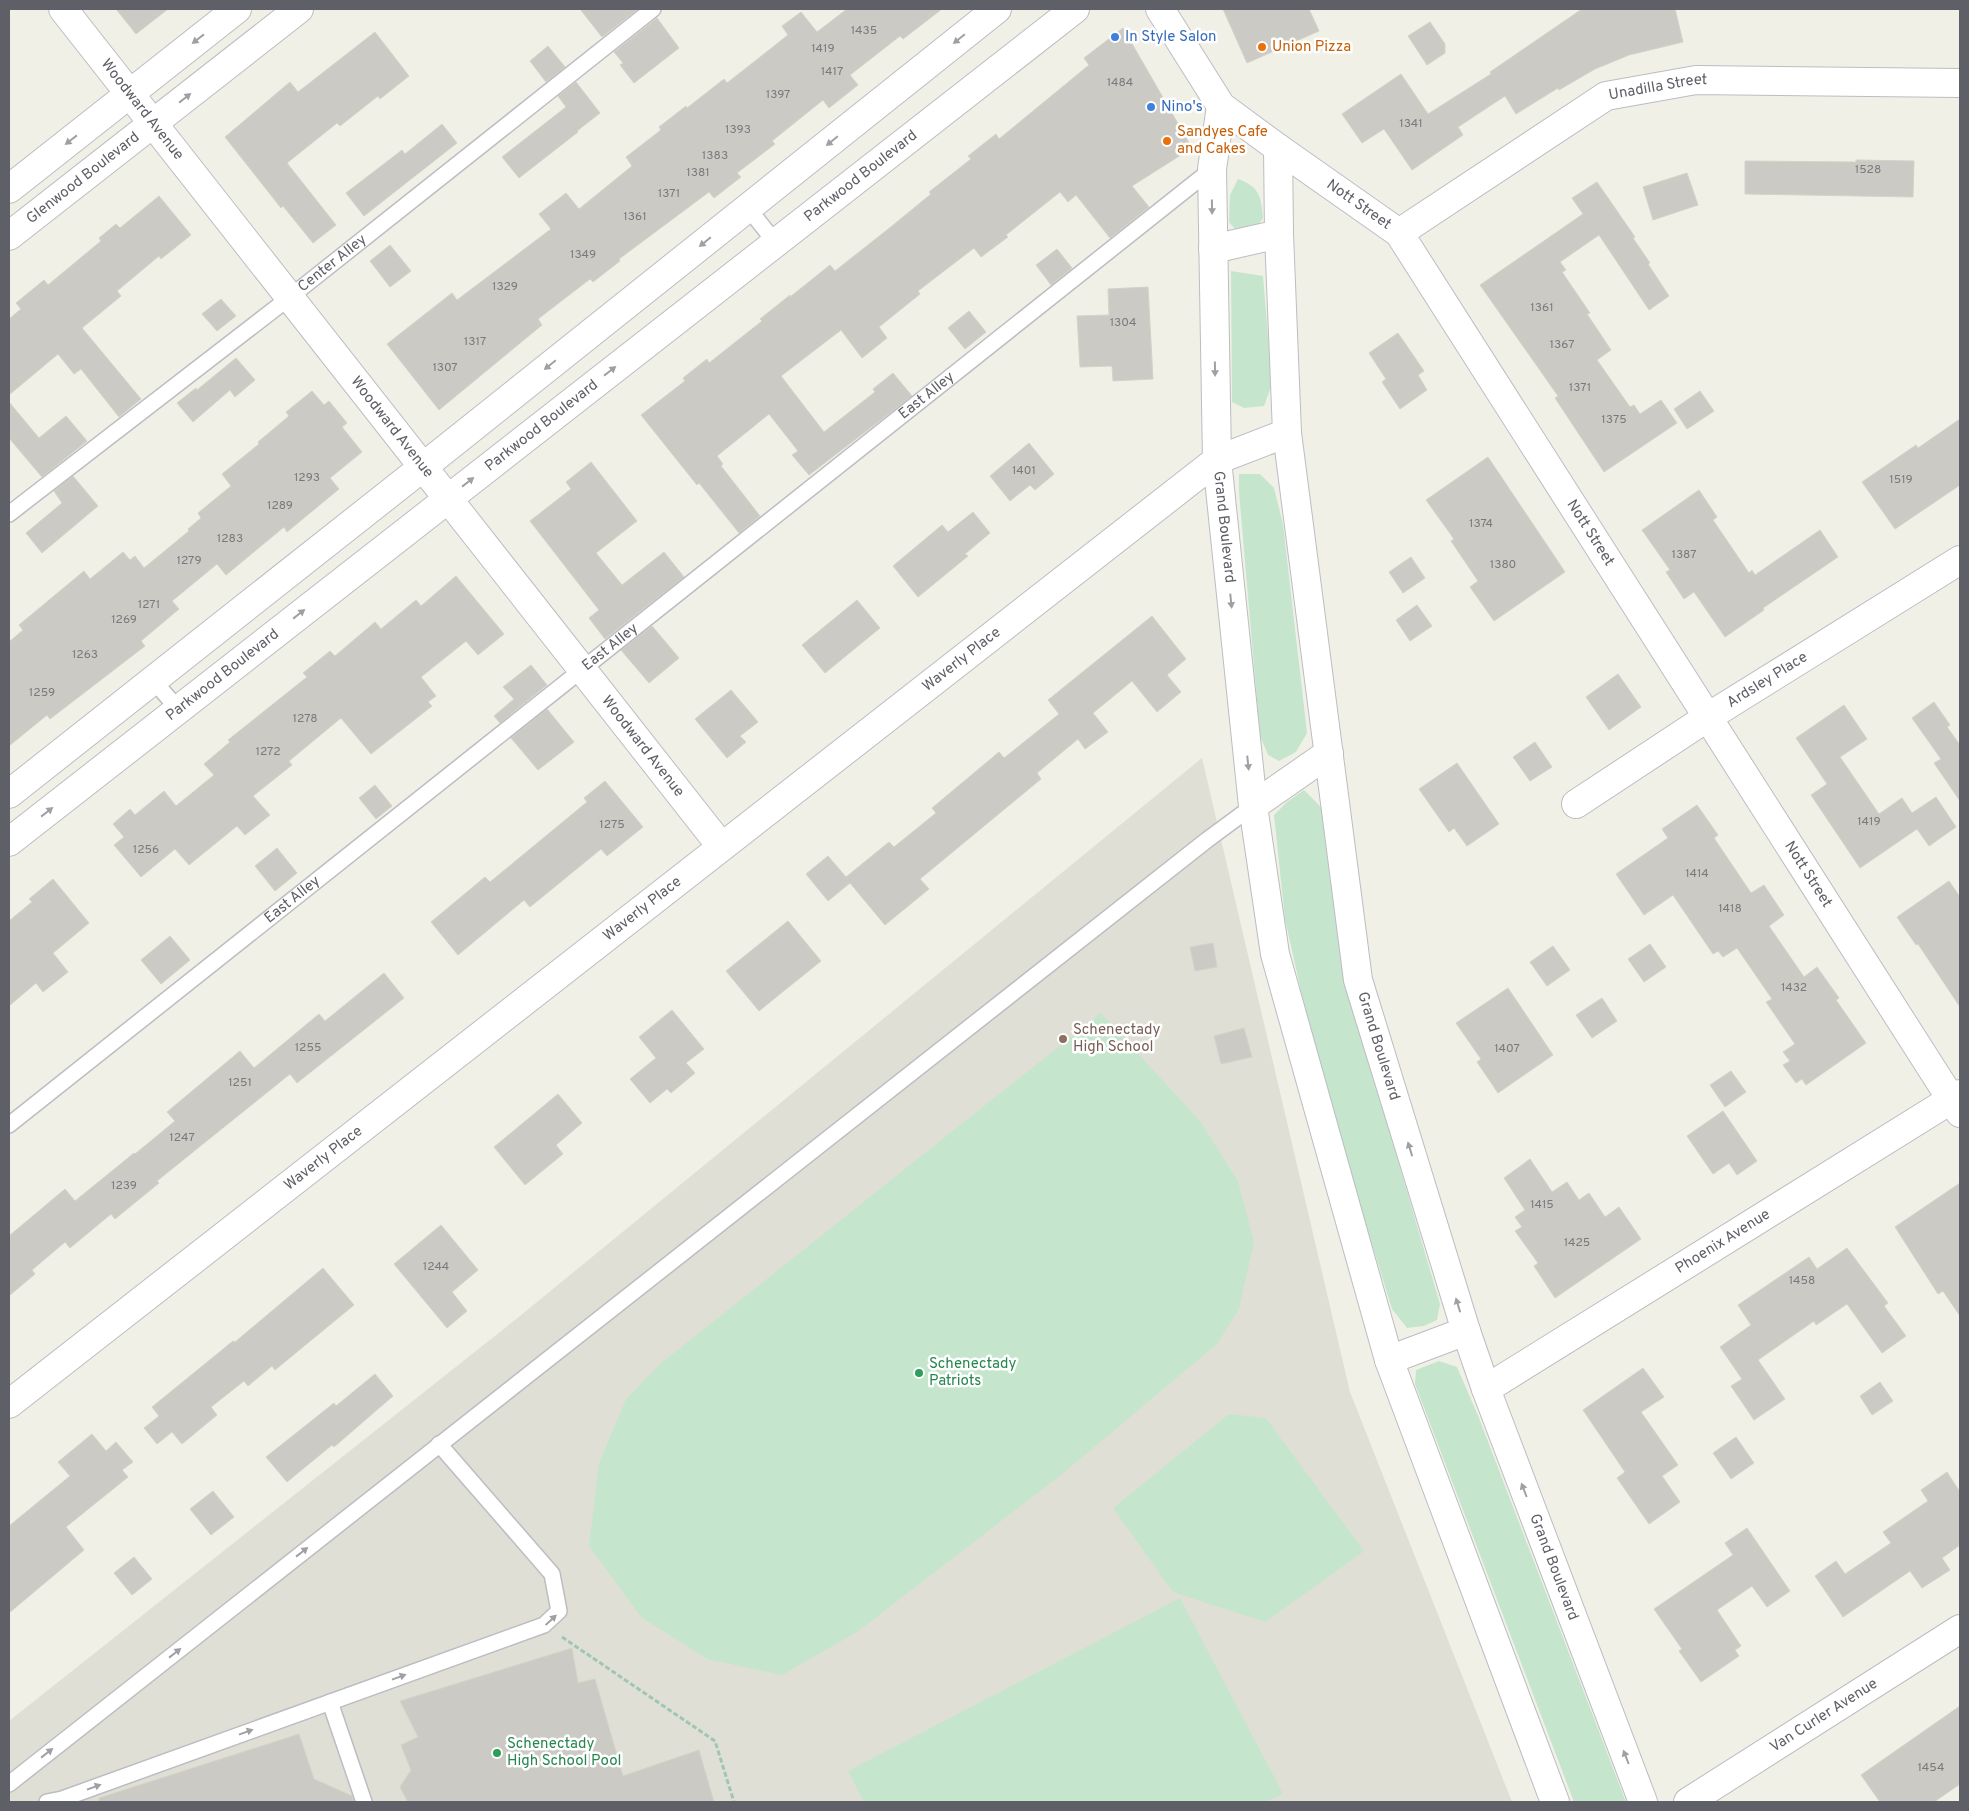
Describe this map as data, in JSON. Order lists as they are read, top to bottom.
{
  "streets": {
    "street": [
      "Unadilla Street",
      "Woodward Avenue",
      "Parkwood Boulevard",
      "Glenwood Boulevard",
      "Nott Street",
      "Grand Boulevard",
      "Waverly Place",
      "Ardsley Place",
      "Phoenix Avenue",
      "Van Curler Avenue"
    ],
    "lane": ["Center Alley", "East Alley"]
  },
  "crossings": [
    ["Unadilla Street", "Nott Street"],
    ["Woodward Avenue", "Parkwood Boulevard"],
    ["Woodward Avenue", "Glenwood Boulevard"],
    ["Woodward Avenue", "Center Alley"],
    ["Woodward Avenue", "East Alley"],
    ["Woodward Avenue", "Waverly Place"],
    ["Nott Street", "Grand Boulevard"],
    ["Nott Street", "Ardsley Place"],
    ["Nott Street", "Phoenix Avenue"],
    ["East Alley", "Grand Boulevard"],
    ["Grand Boulevard", "Waverly Place"],
    ["Grand Boulevard", "Phoenix Avenue"]
  ],
  "places": [
    "In Style Salon",
    "Union Pizza",
    "Nino's",
    "Sandyes Cafe and Cakes",
    "Schenectady High School",
    "Schenectady Patriots",
    "Schenectady High School Pool"
  ],
  "house_numbers": [
    "1435",
    "1419",
    "1417",
    "1484",
    "1397",
    "1341",
    "1393",
    "1383",
    "1528",
    "1381",
    "1371",
    "1361",
    "1349",
    "1329",
    "1361",
    "1304",
    "1317",
    "1367",
    "1307",
    "1371",
    "1375",
    "1401",
    "1293",
    "1519",
    "1289",
    "1374",
    "1283",
    "1387",
    "1279",
    "1380",
    "1271",
    "1269",
    "1263",
    "1259",
    "1278",
    "1272",
    "1419",
    "1275",
    "1256",
    "1414",
    "1418",
    "1432",
    "1255",
    "1407",
    "1251",
    "1247",
    "1239",
    "1415",
    "1425",
    "1244",
    "1458",
    "1454"
  ]
}
